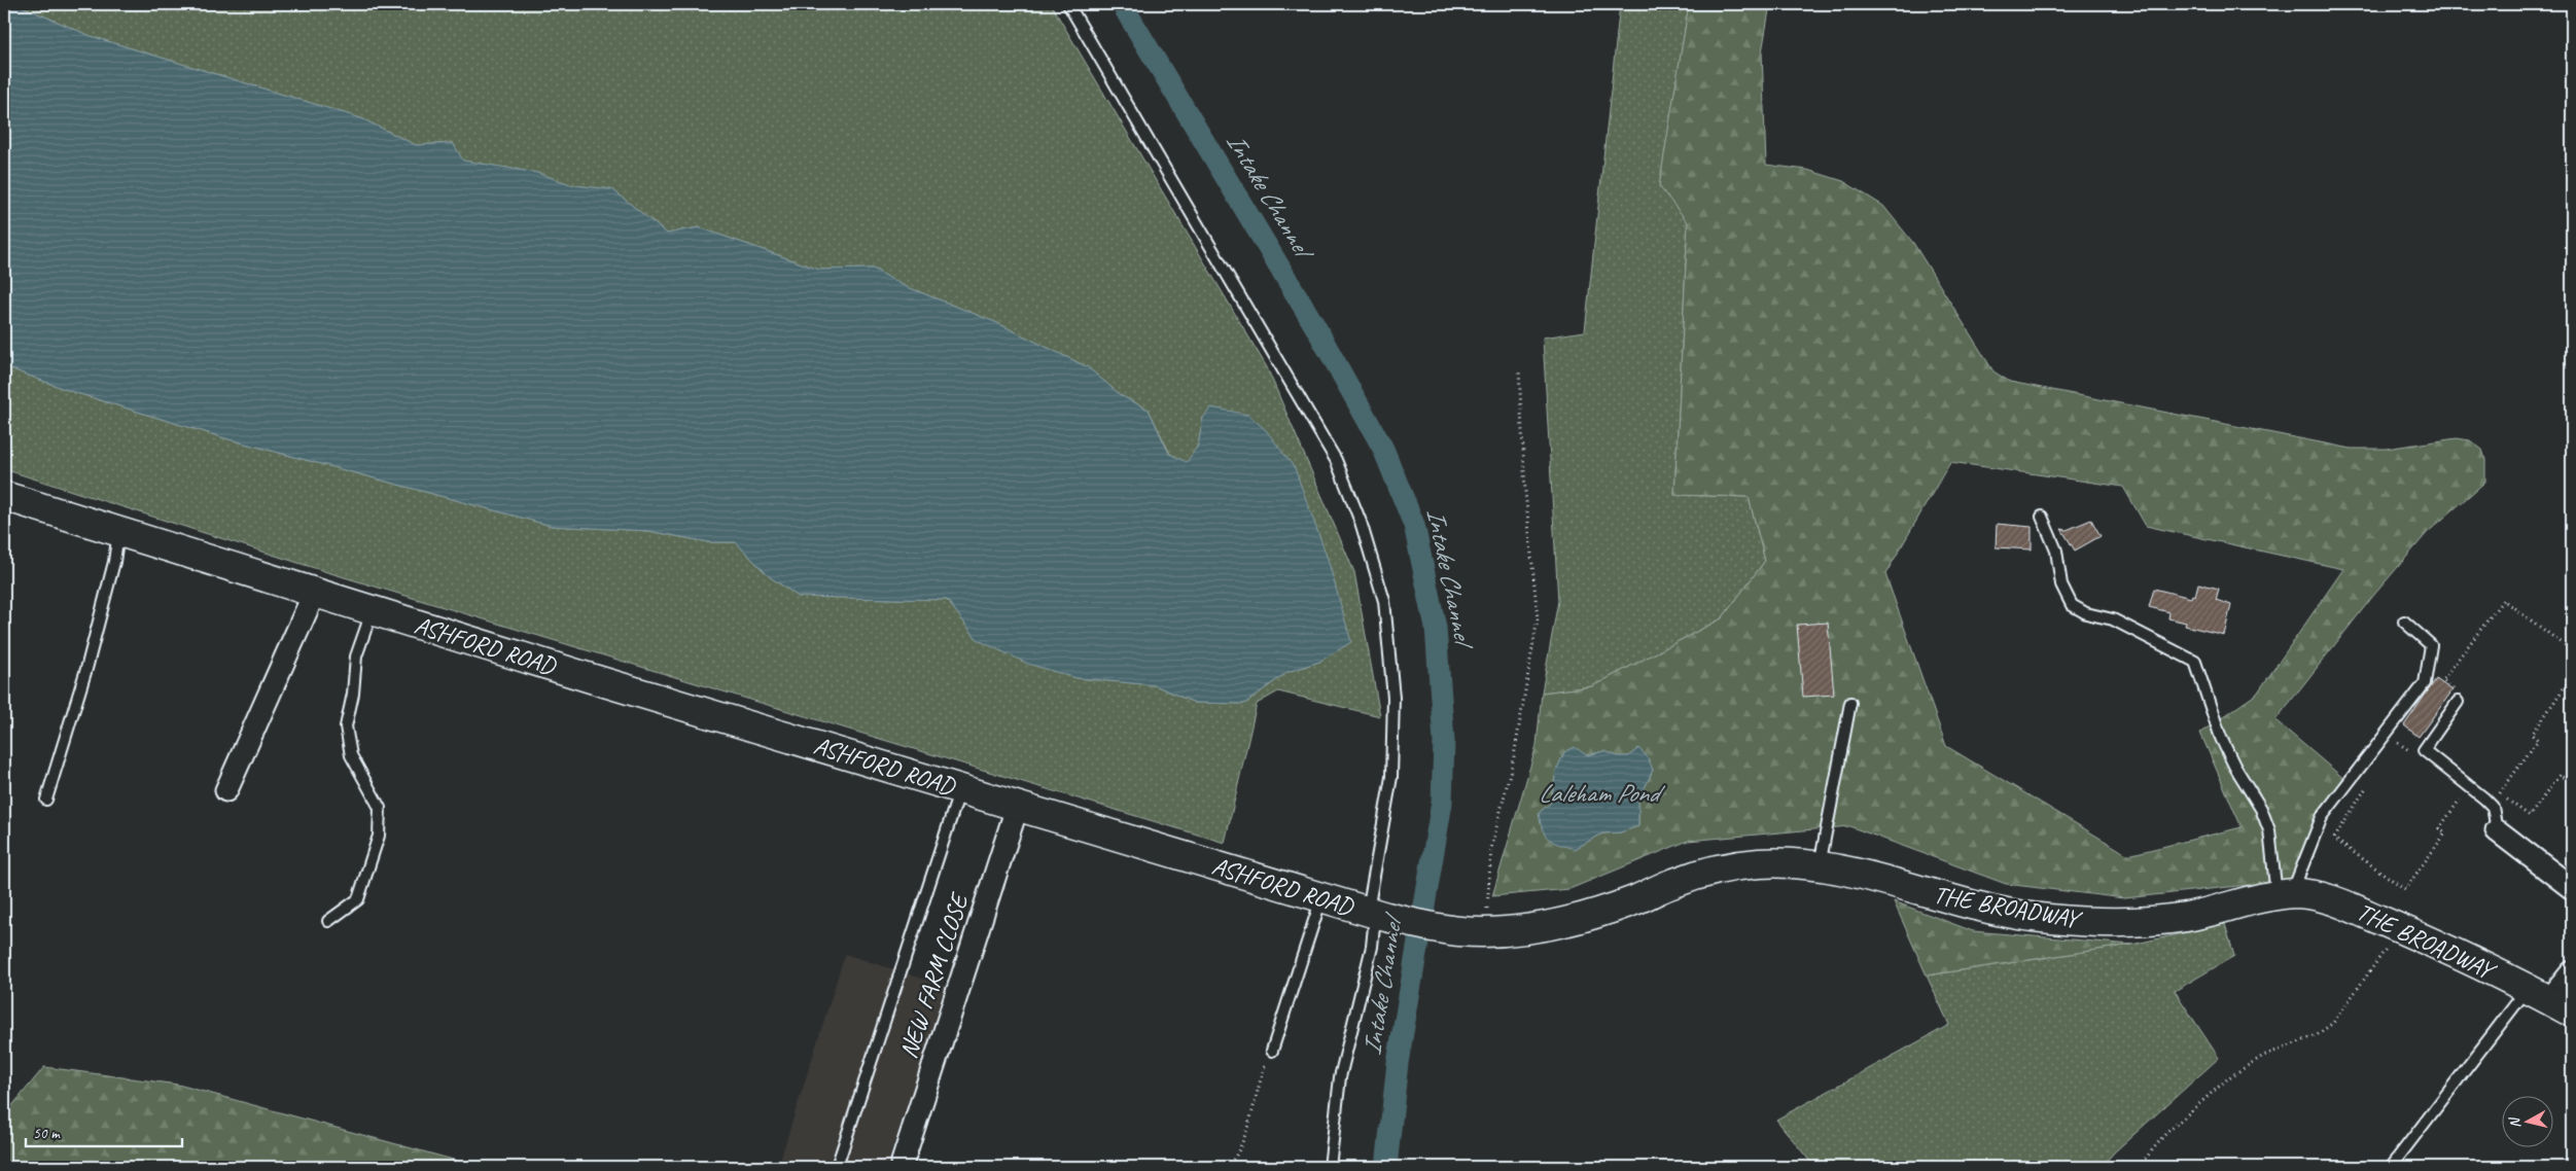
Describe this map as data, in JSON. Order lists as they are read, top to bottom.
{
  "streets": {
    "main road": ["ASHFORD ROAD", "THE BROADWAY"],
    "street": ["NEW FARM CLOSE"]
  },
  "crossings": [
    ["ASHFORD ROAD", "THE BROADWAY"],
    ["ASHFORD ROAD", "NEW FARM CLOSE"]
  ],
  "water": ["Intake Channel", "Laleham Pond"],
  "scale_bar": "50 m",
  "north": "left"
}
